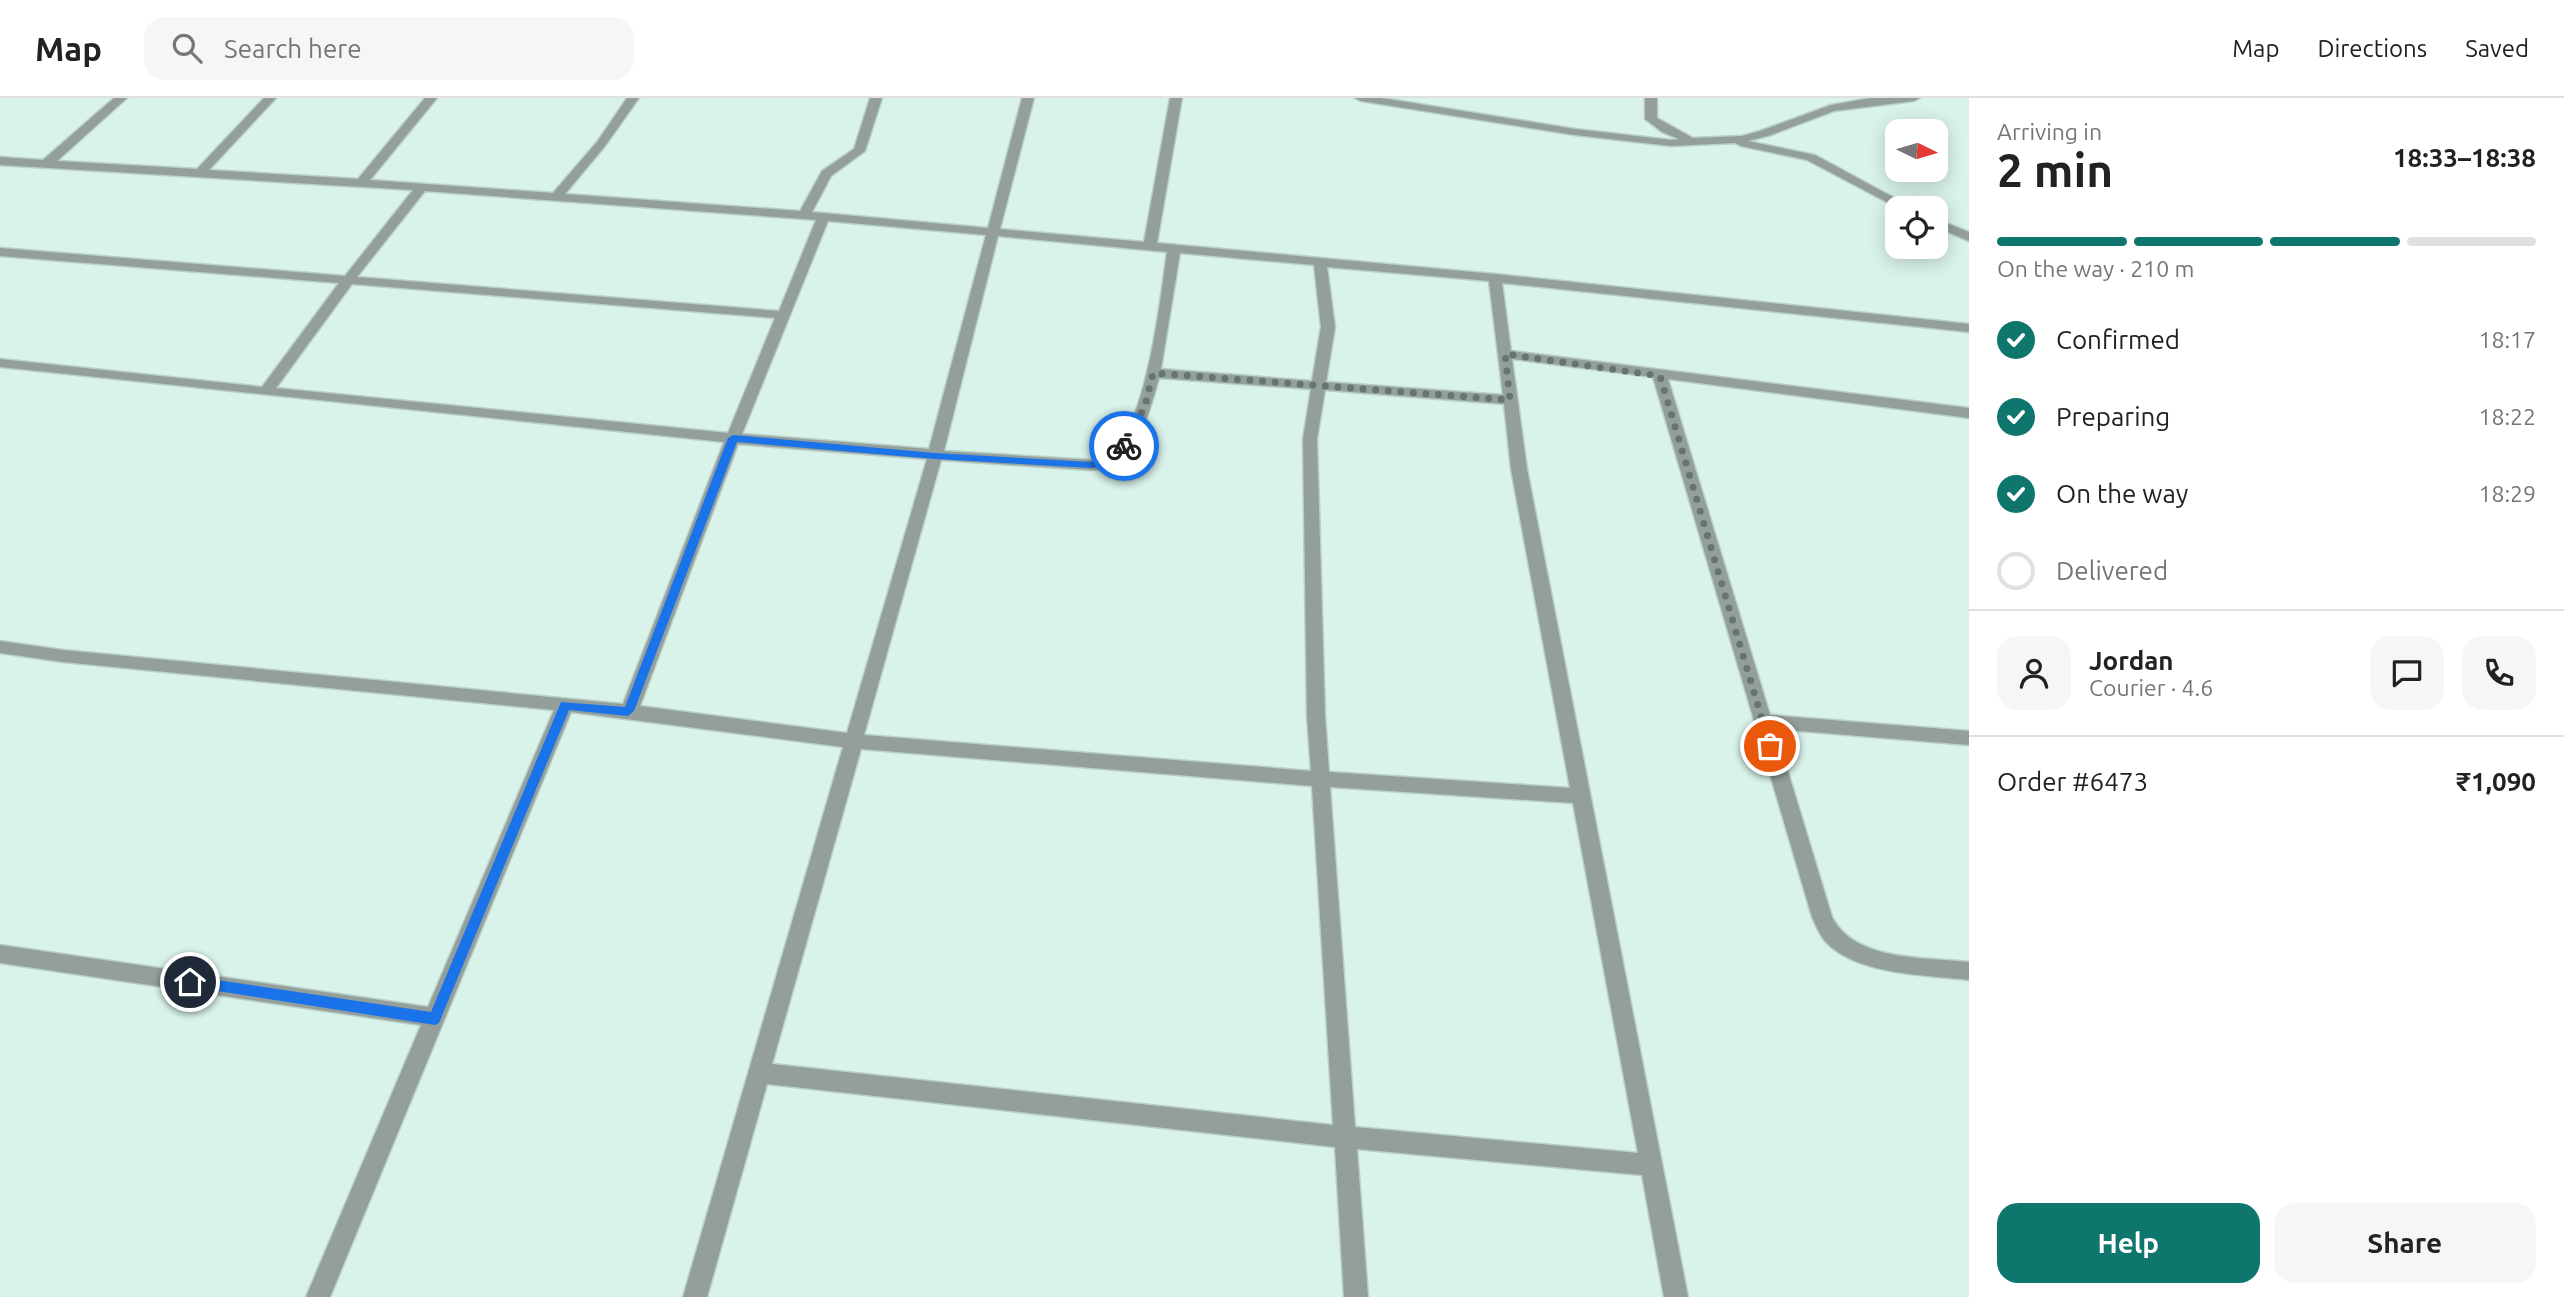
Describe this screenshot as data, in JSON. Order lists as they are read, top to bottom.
{
  "north": "right",
  "page": {
    "header": "Map",
    "search": "Search here",
    "nav": ["Map", "Directions", "Saved"],
    "heading": ["2 min", "Arriving in", "18:33–18:38"],
    "panel": [
      "Jordan",
      "Courier · 4.6",
      "Order #6473",
      "₹1,090"
    ],
    "bar": "On the way · 210 m",
    "list": [
      ["Confirmed", "18:17"],
      ["Preparing", "18:22"],
      ["On the way", "18:29"],
      "Delivered"
    ],
    "buttons": ["Help", "Share"]
  }
}
